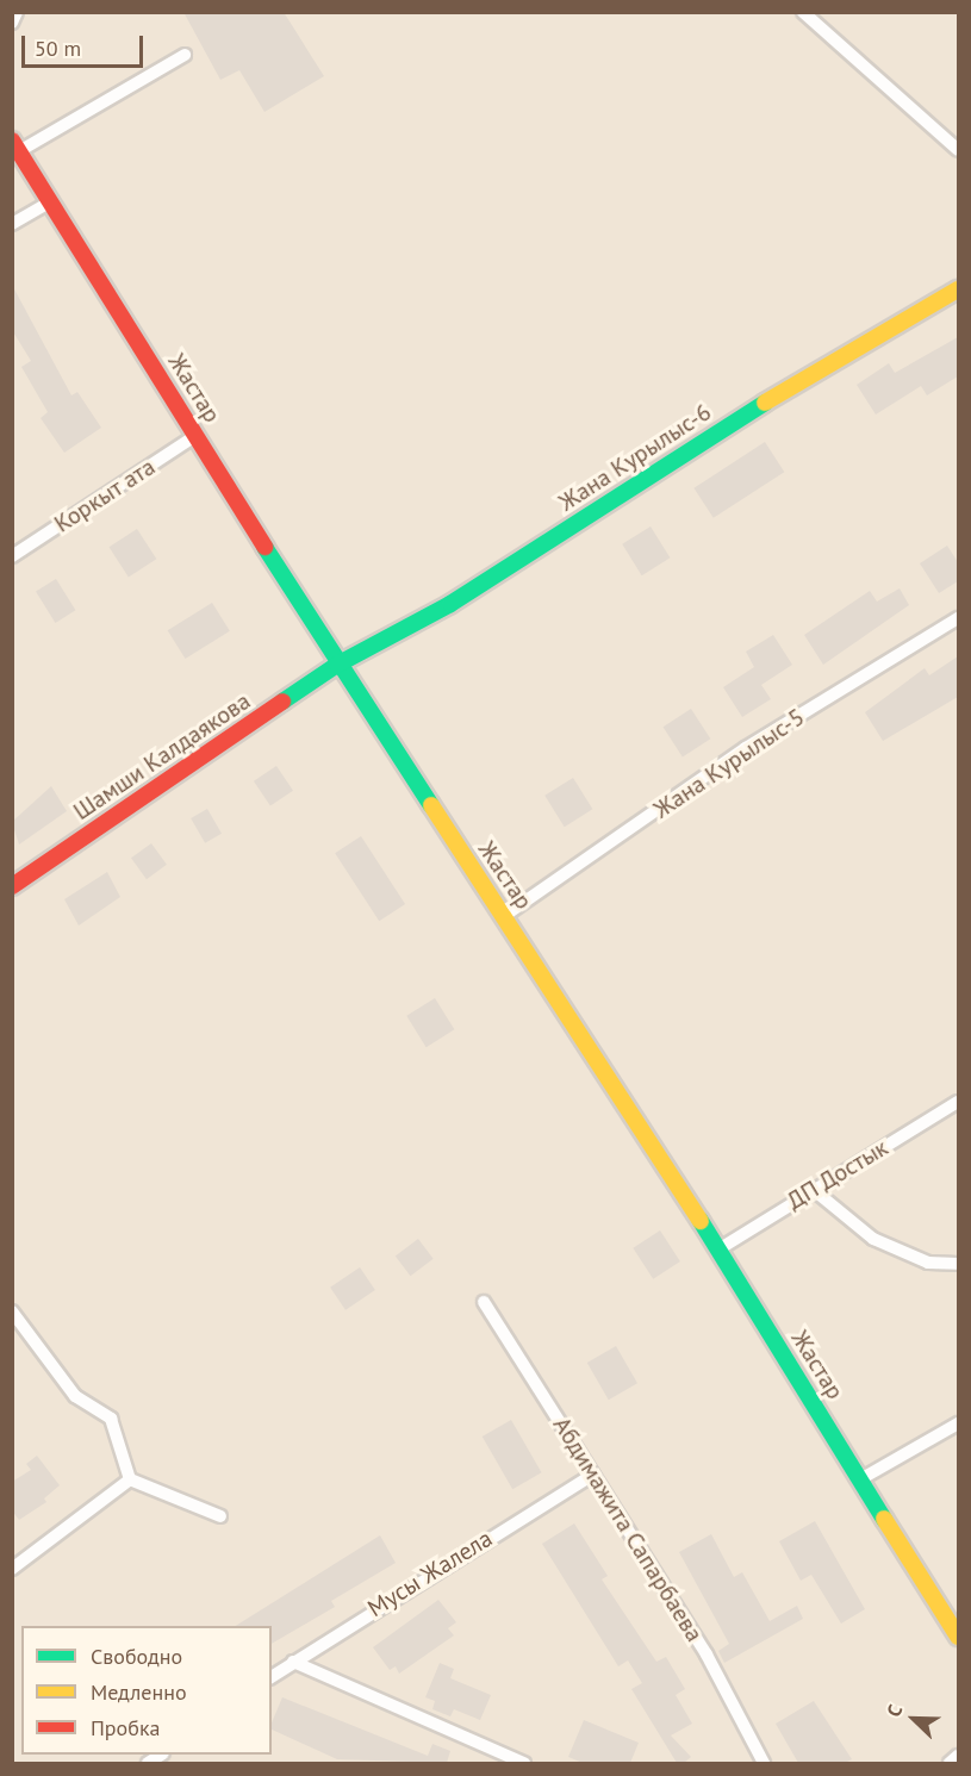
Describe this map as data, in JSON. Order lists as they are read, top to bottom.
{
  "streets": {
    "street": [
      "Жастар",
      "Жана Курылыс-6",
      "Коркыт ата",
      "Шамши Калдаякова",
      "Жана Курылыс-5",
      "ДП Достык",
      "Абдимажита Сапарбаева",
      "Мусы Жалела"
    ]
  },
  "crossings": [
    ["Жастар", "Жана Курылыс-6"],
    ["Жастар", "Коркыт ата"],
    ["Жастар", "Шамши Калдаякова"],
    ["Жастар", "Жана Курылыс-5"],
    ["Жастар", "ДП Достык"],
    ["Жана Курылыс-6", "Шамши Калдаякова"],
    ["Абдимажита Сапарбаева", "Мусы Жалела"]
  ],
  "legend": ["Свободно", "Медленно", "Пробка"],
  "scale_bar": "50 m",
  "north": "top left"
}
